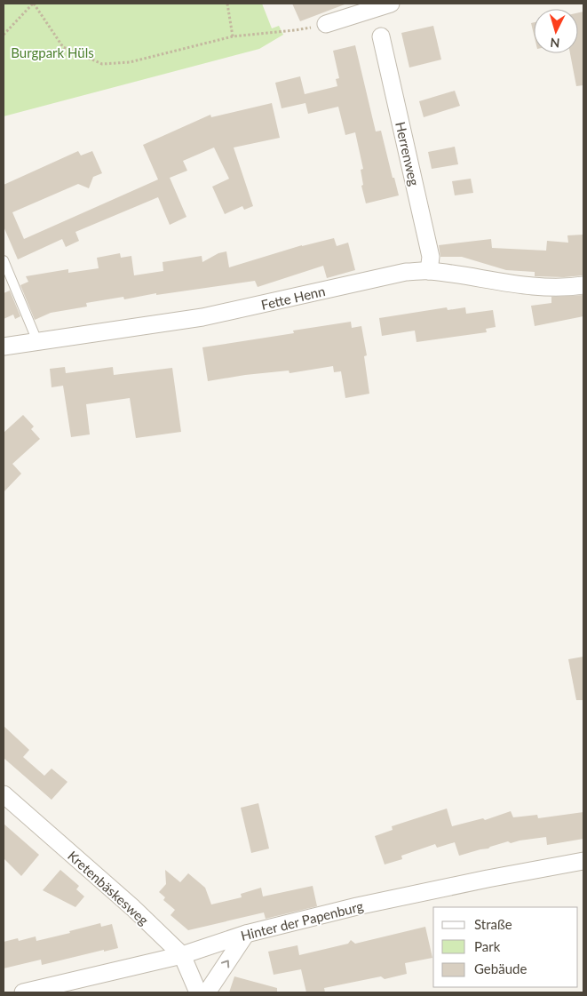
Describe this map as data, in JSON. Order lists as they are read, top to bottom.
{
  "streets": {
    "street": [
      "Herrenweg",
      "Fette Henn",
      "Kretenbäskesweg",
      "Hinter der Papenburg"
    ]
  },
  "crossings": [
    ["Herrenweg", "Fette Henn"],
    ["Kretenbäskesweg", "Hinter der Papenburg"]
  ],
  "parks": ["Burgpark Hüls"],
  "legend": ["Straße", "Park", "Gebäude"],
  "north": "bottom"
}
